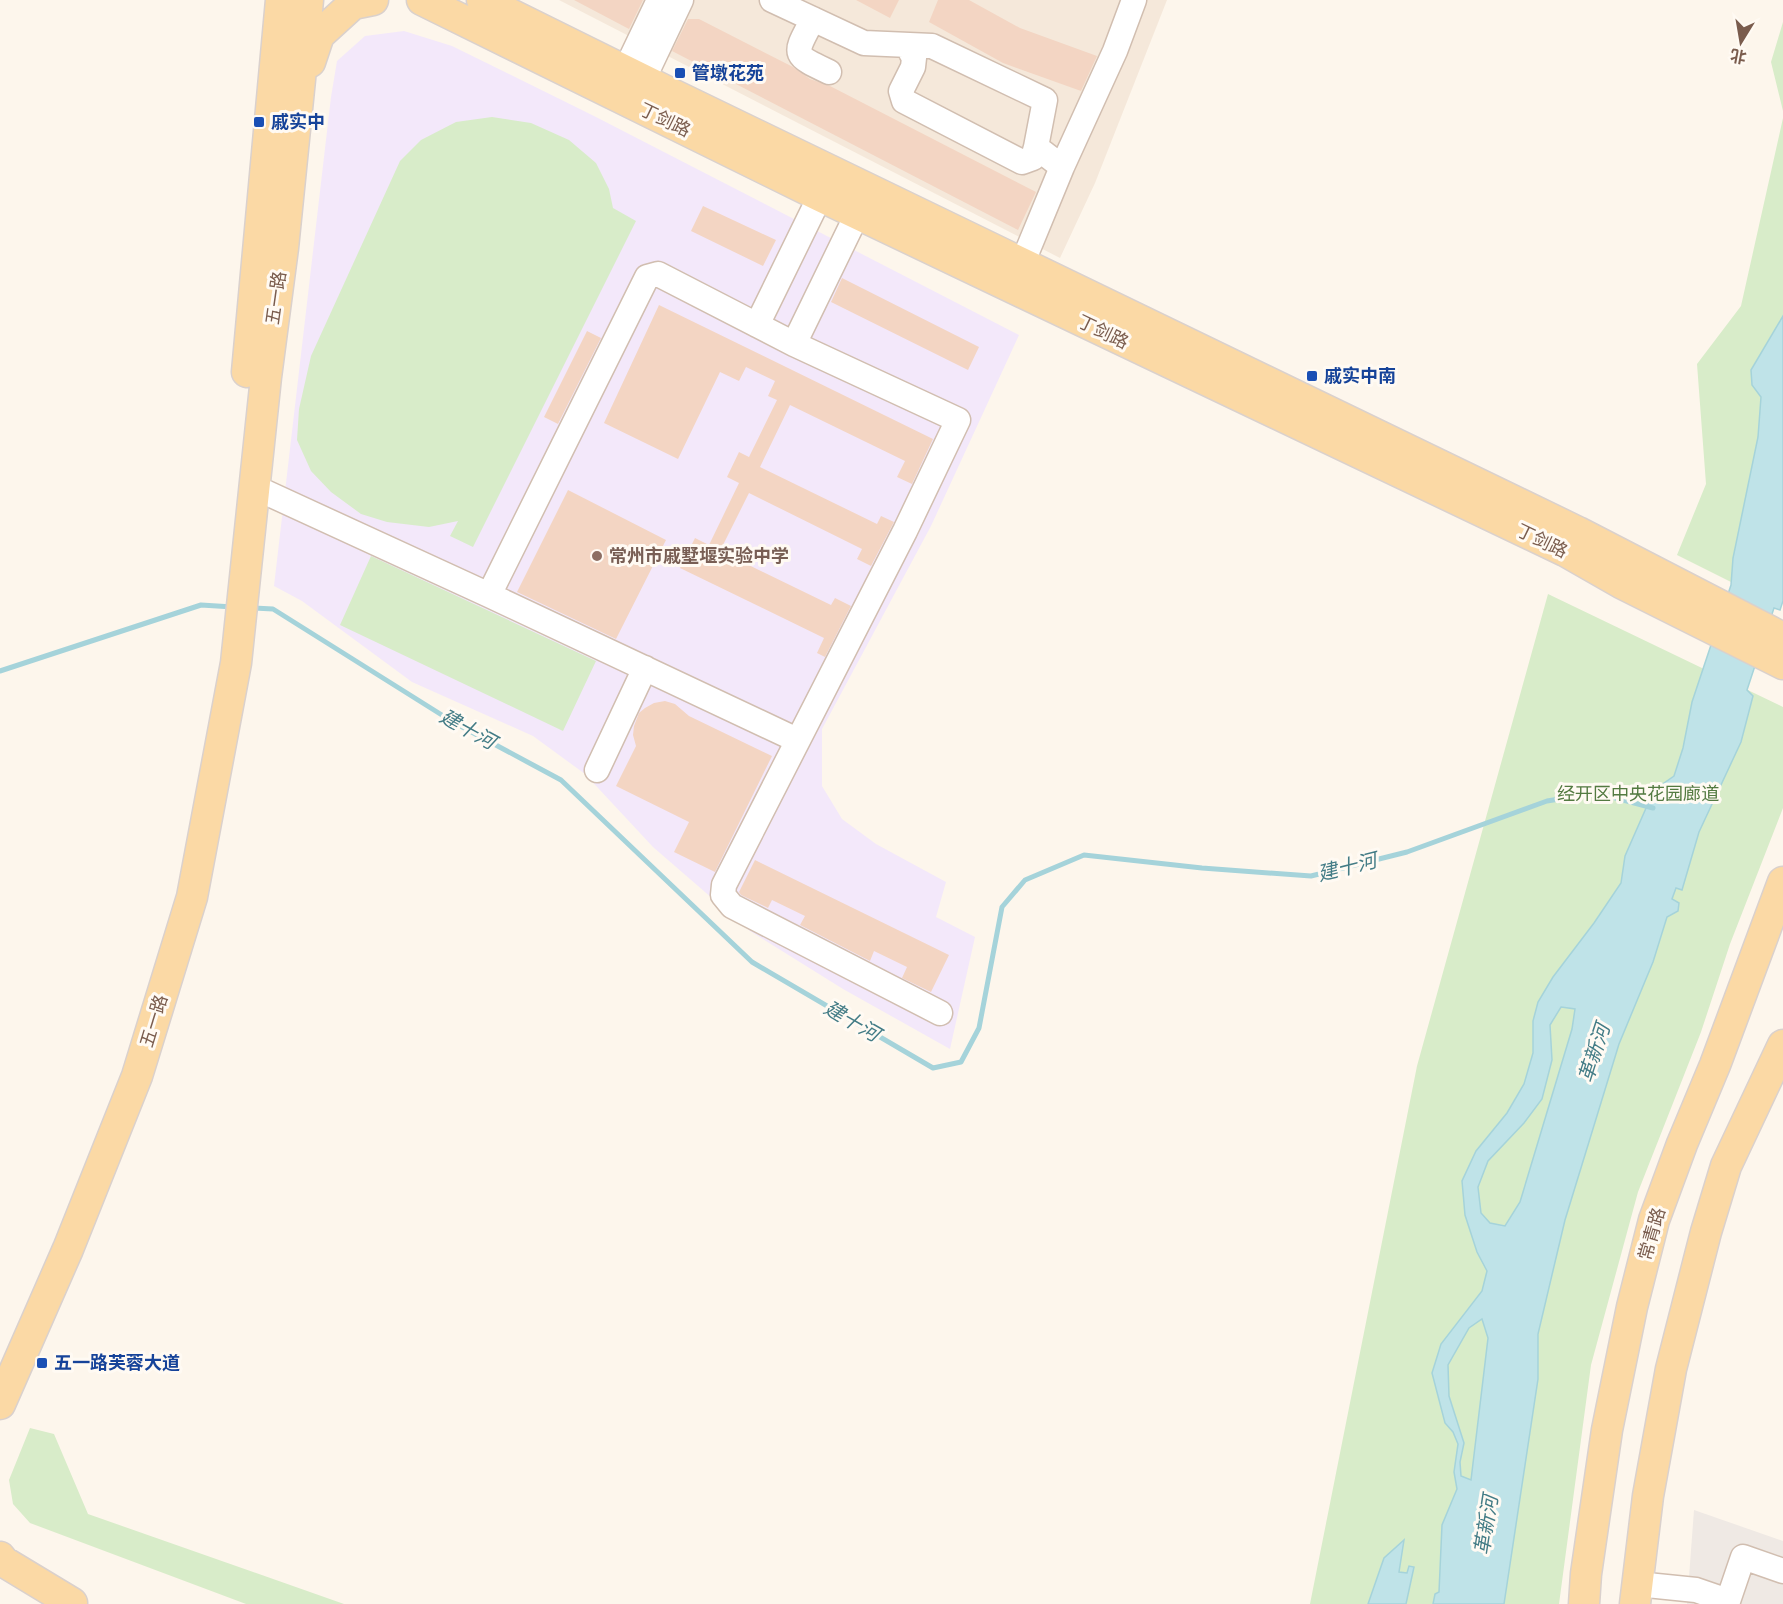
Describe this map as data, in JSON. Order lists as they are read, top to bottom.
{
  "streets": {
    "main road": ["丁剑路", "五一路", "常青路"]
  },
  "water": ["建十河", "革新河"],
  "parks": ["经开区中央花园廊道"],
  "places": {
    "transit": [
      "管墩花苑",
      "戚实中",
      "戚实中南",
      "五一路芙蓉大道"
    ],
    "other": ["常州市戚墅堰实验中学"]
  },
  "north": "bottom"
}
